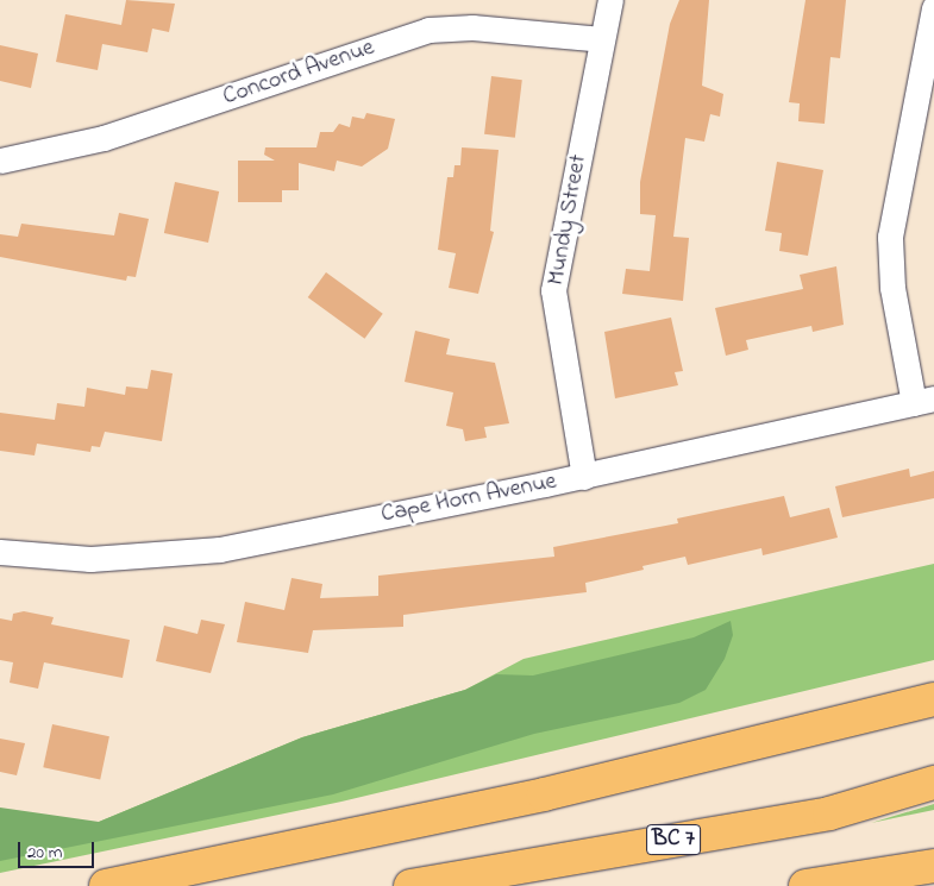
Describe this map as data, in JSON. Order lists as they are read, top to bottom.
{
  "streets": {
    "main road": ["BC 7"],
    "street": ["Concord Avenue", "Mundy Street", "Cape Horn Avenue"]
  },
  "crossings": [
    ["Concord Avenue", "Mundy Street"],
    ["Mundy Street", "Cape Horn Avenue"]
  ],
  "scale_bar": "20 m"
}
